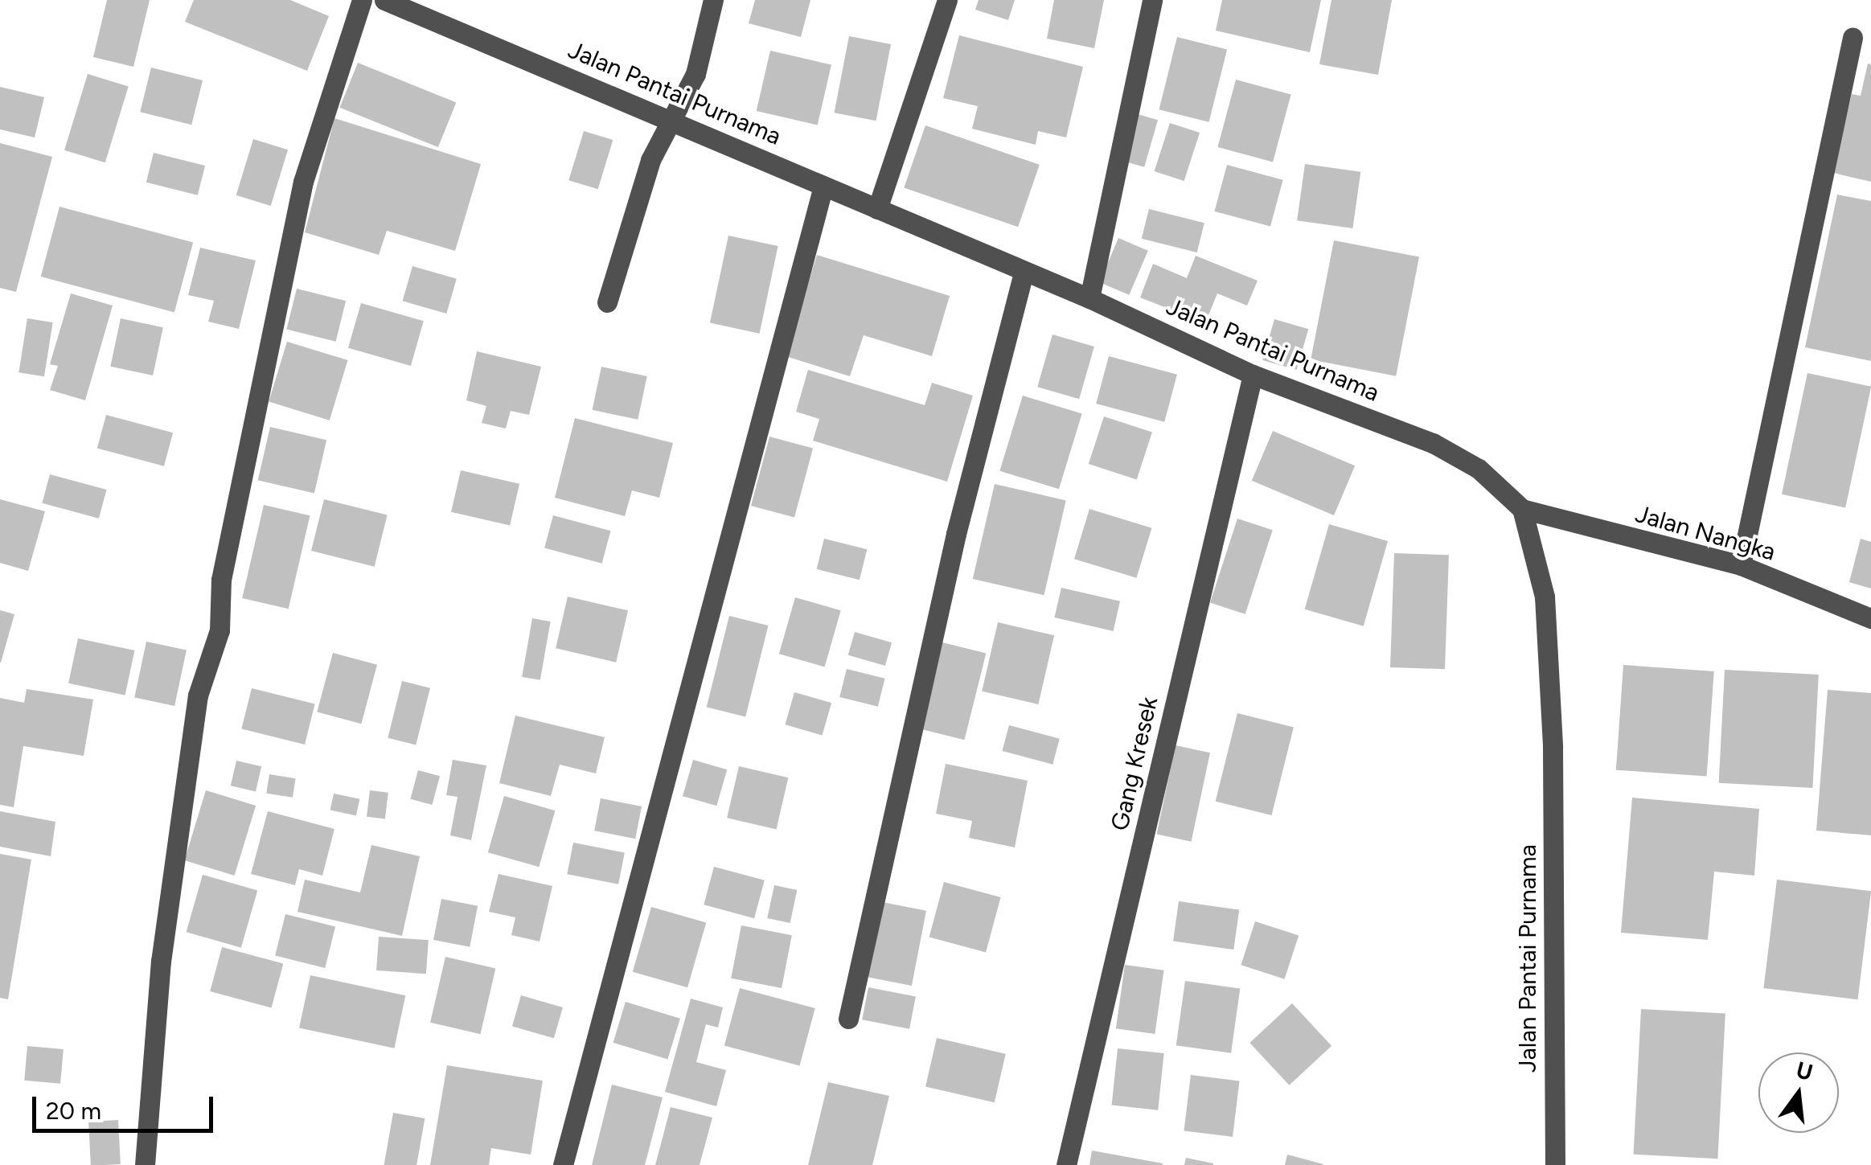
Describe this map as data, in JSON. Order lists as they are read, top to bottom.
{
  "streets": {
    "street": ["Jalan Pantai Purnama", "Jalan Nangka", "Gang Kresek"]
  },
  "crossings": [
    ["Jalan Pantai Purnama", "Jalan Nangka"],
    ["Jalan Pantai Purnama", "Gang Kresek"]
  ],
  "scale_bar": "20 m",
  "north": "top"
}
